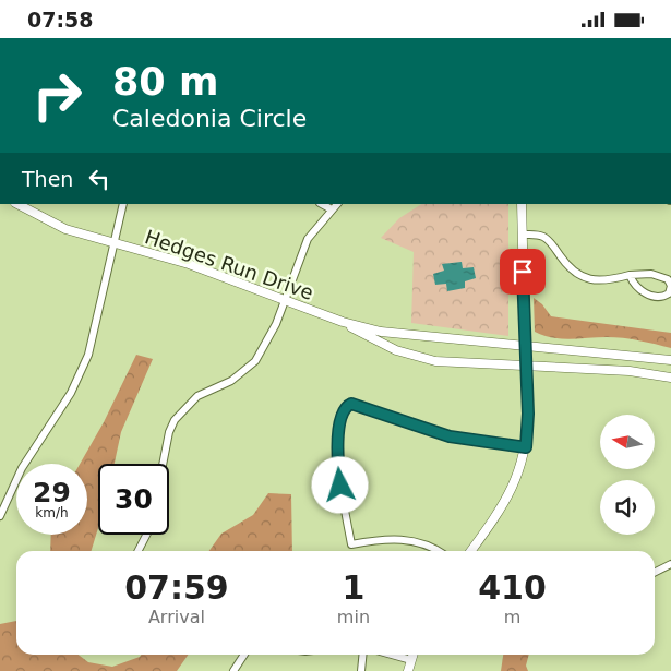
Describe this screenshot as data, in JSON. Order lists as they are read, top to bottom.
{
  "streets": {
    "street": ["Hedges Run Drive"]
  },
  "north": "left",
  "page": {
    "status": "07:58",
    "turn": ["80 m", "Caledonia Circle"],
    "then": "Then",
    "speed": "29 km/h",
    "limit": "30",
    "eta": [
      "07:59",
      "Arrival",
      "1",
      "min",
      "410",
      "m"
    ]
  }
}
